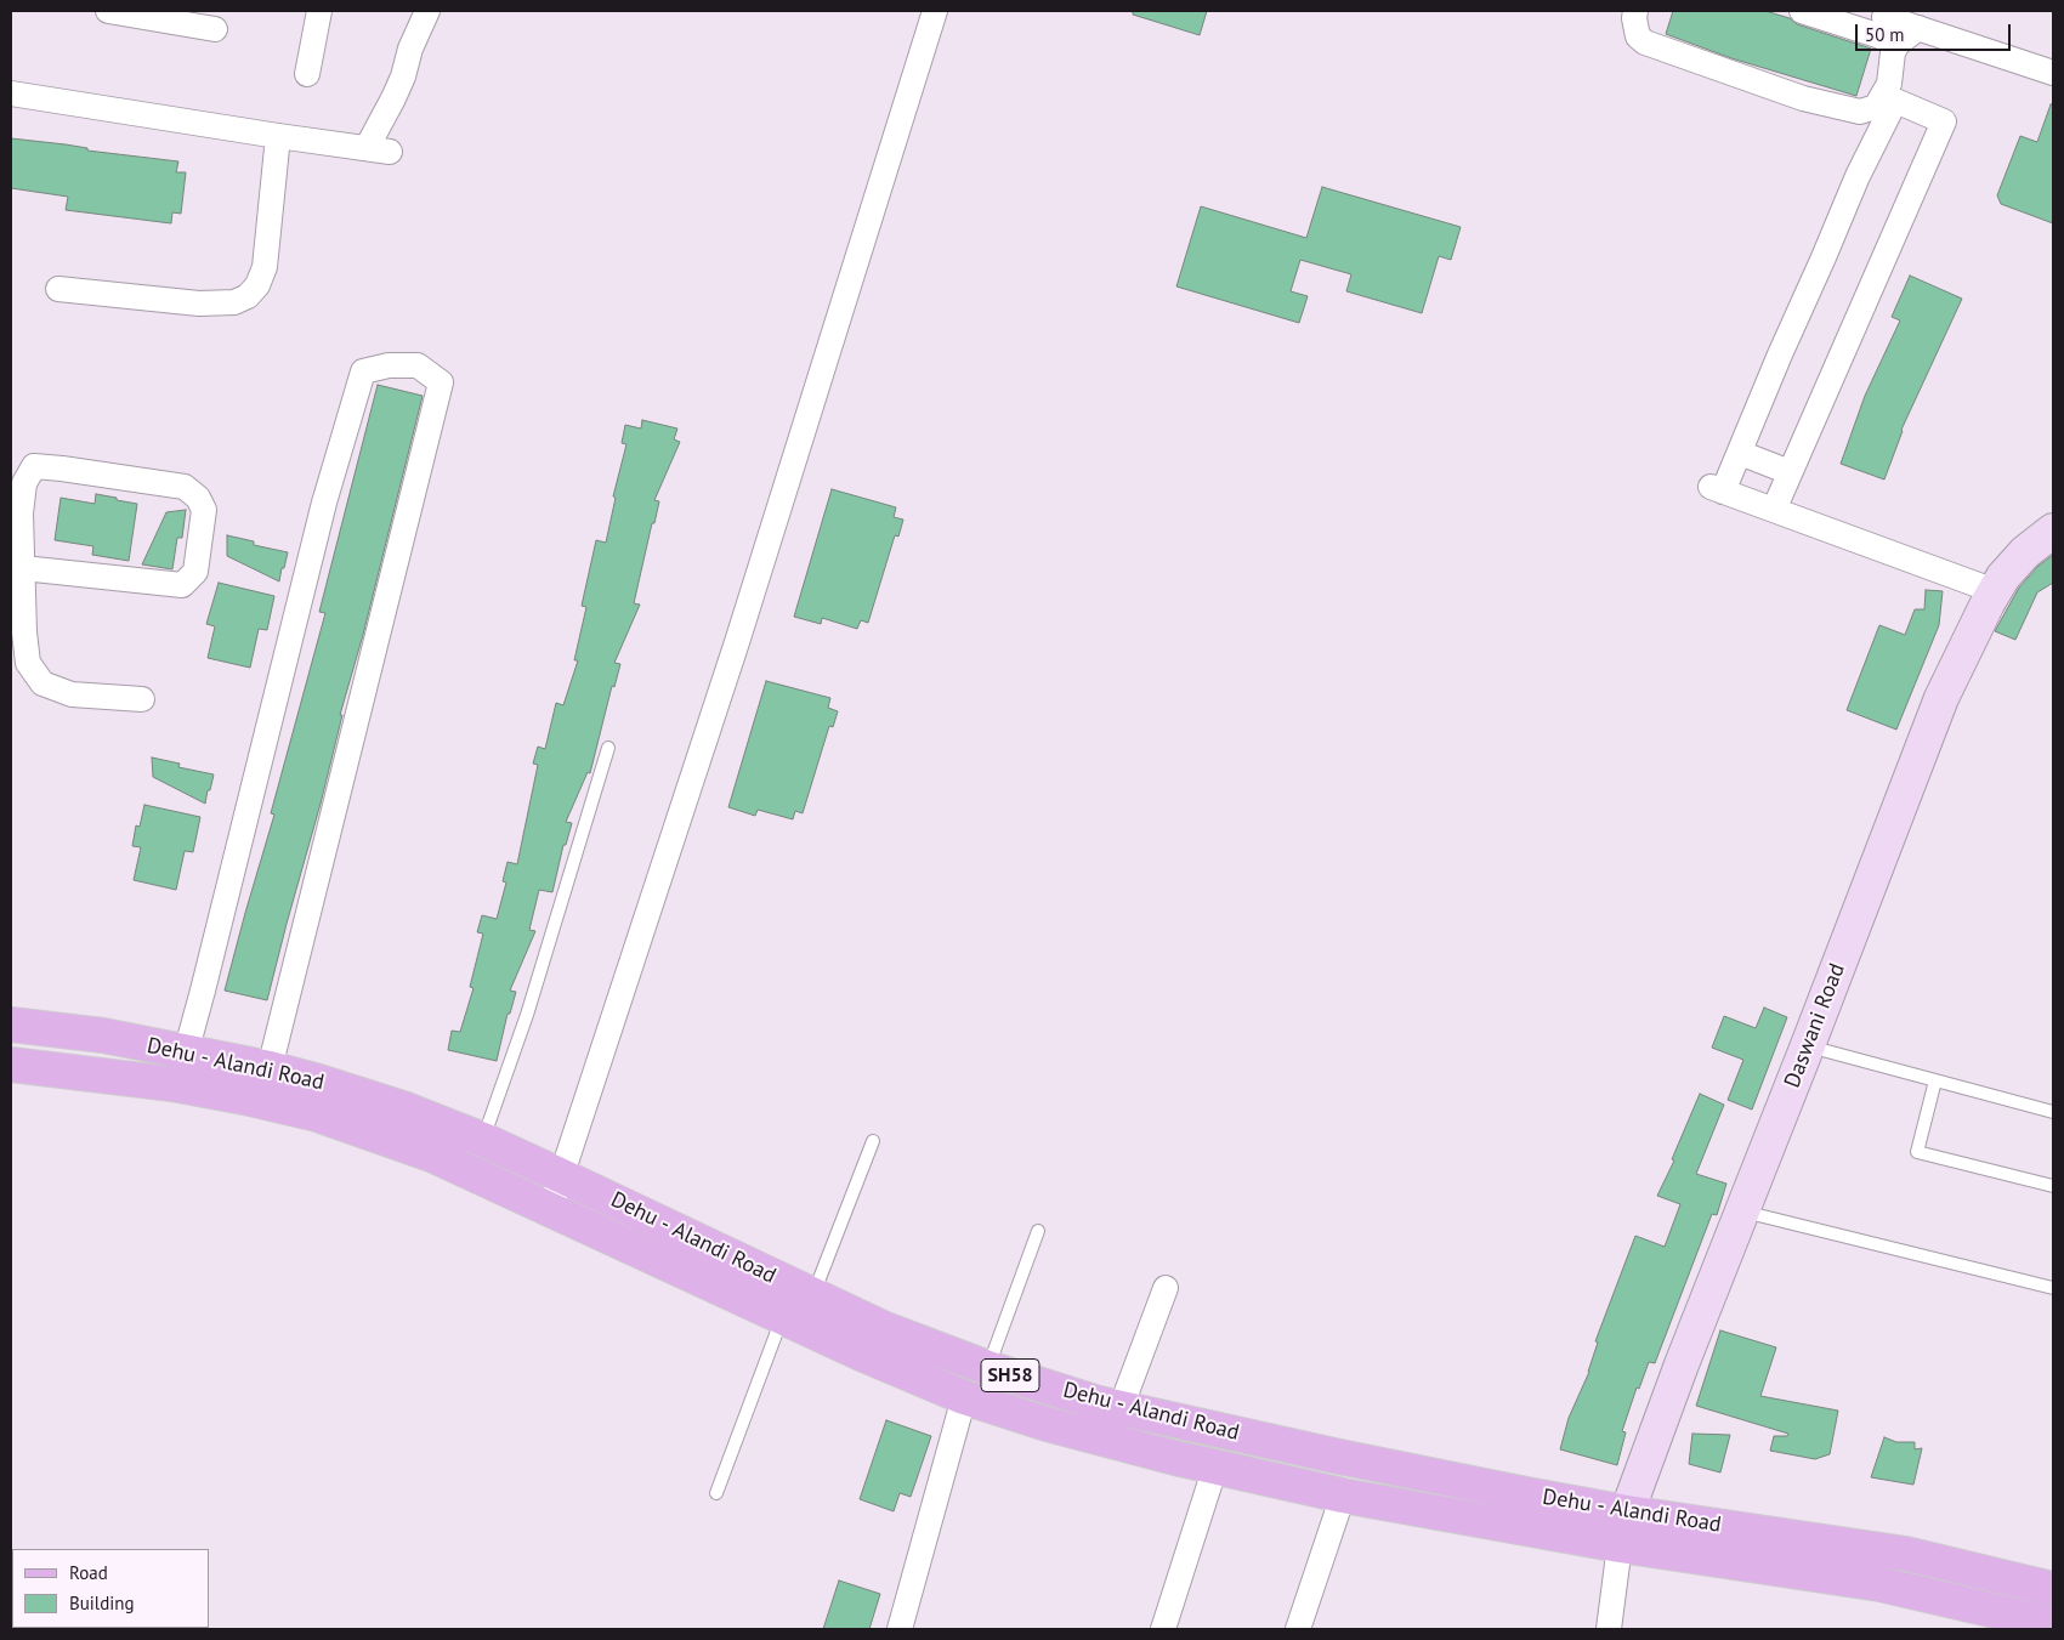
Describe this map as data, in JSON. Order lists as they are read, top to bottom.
{
  "streets": {
    "main road": ["Dehu - Alandi Road", "SH58"],
    "street": ["Daswani Road"]
  },
  "crossings": [
    ["Daswani Road", "Dehu - Alandi Road"]
  ],
  "legend": ["Road", "Building"],
  "scale_bar": "50 m"
}
